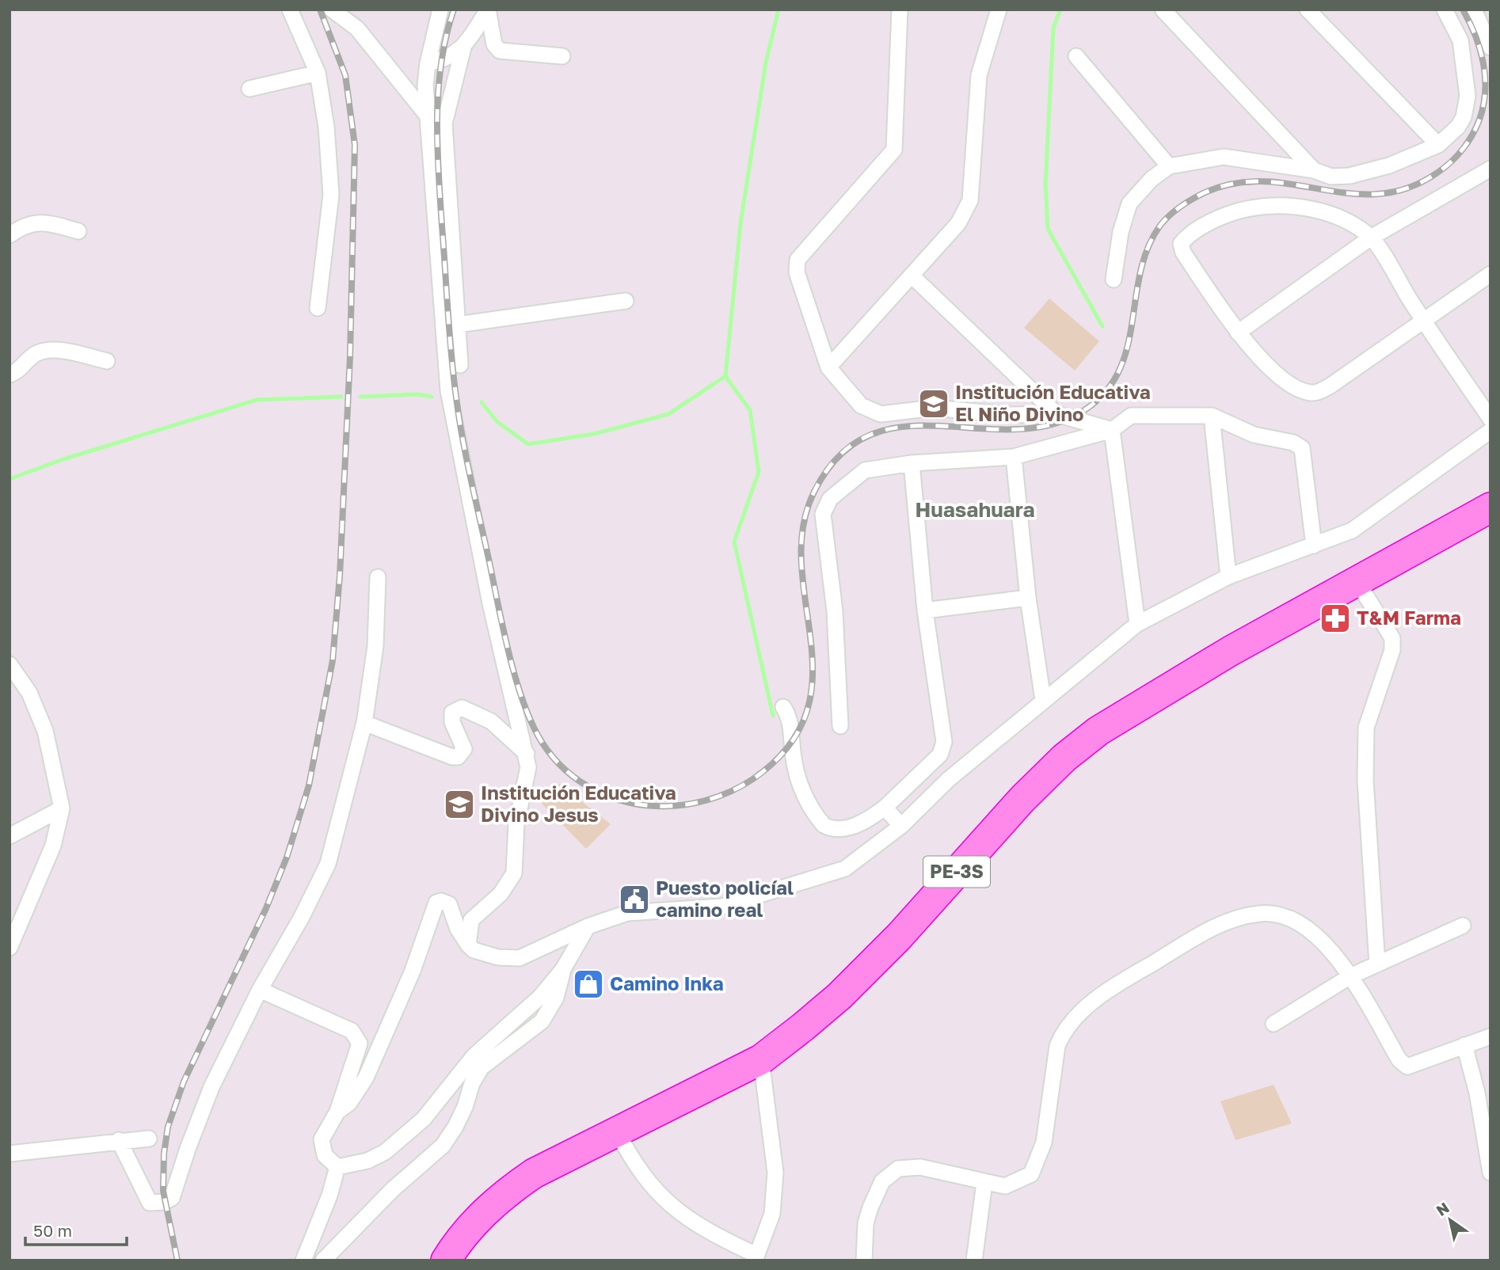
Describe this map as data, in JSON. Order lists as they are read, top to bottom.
{
  "streets": {
    "highway": ["PE-3S"]
  },
  "districts": ["Huasahuara"],
  "places": {
    "school or university": ["Institución Educativa El Niño Divino", "Institución Educativa Divino Jesus"],
    "pharmacy": ["T&M Farma"],
    "public building": ["Puesto policíal camino real"],
    "shop": ["Camino Inka"]
  },
  "scale_bar": "50 m",
  "north": "top left"
}
